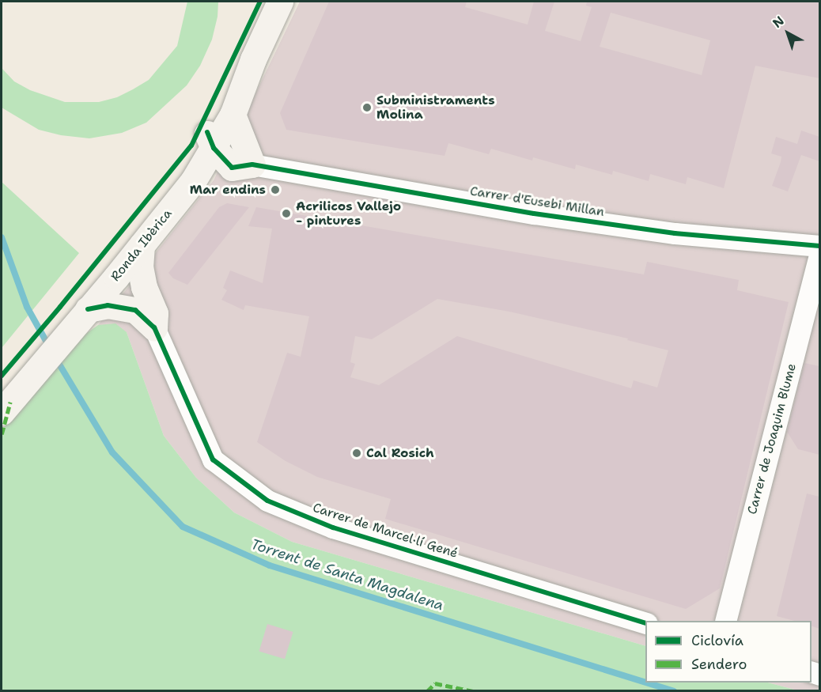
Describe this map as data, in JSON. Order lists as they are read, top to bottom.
{
  "streets": {
    "street": [
      "Carrer d'Eusebi Millan",
      "Ronda Ibèrica",
      "Carrer de Joaquim Blume",
      "Carrer de Marcel·lí Gené"
    ]
  },
  "water": ["Torrent de Santa Magdalena"],
  "places": [
    "Subministraments Molina",
    "Mar endins",
    "Acrilicos Vallejo - pintures",
    "Cal Rosich"
  ],
  "legend": ["Ciclovía", "Sendero"],
  "north": "top left"
}
